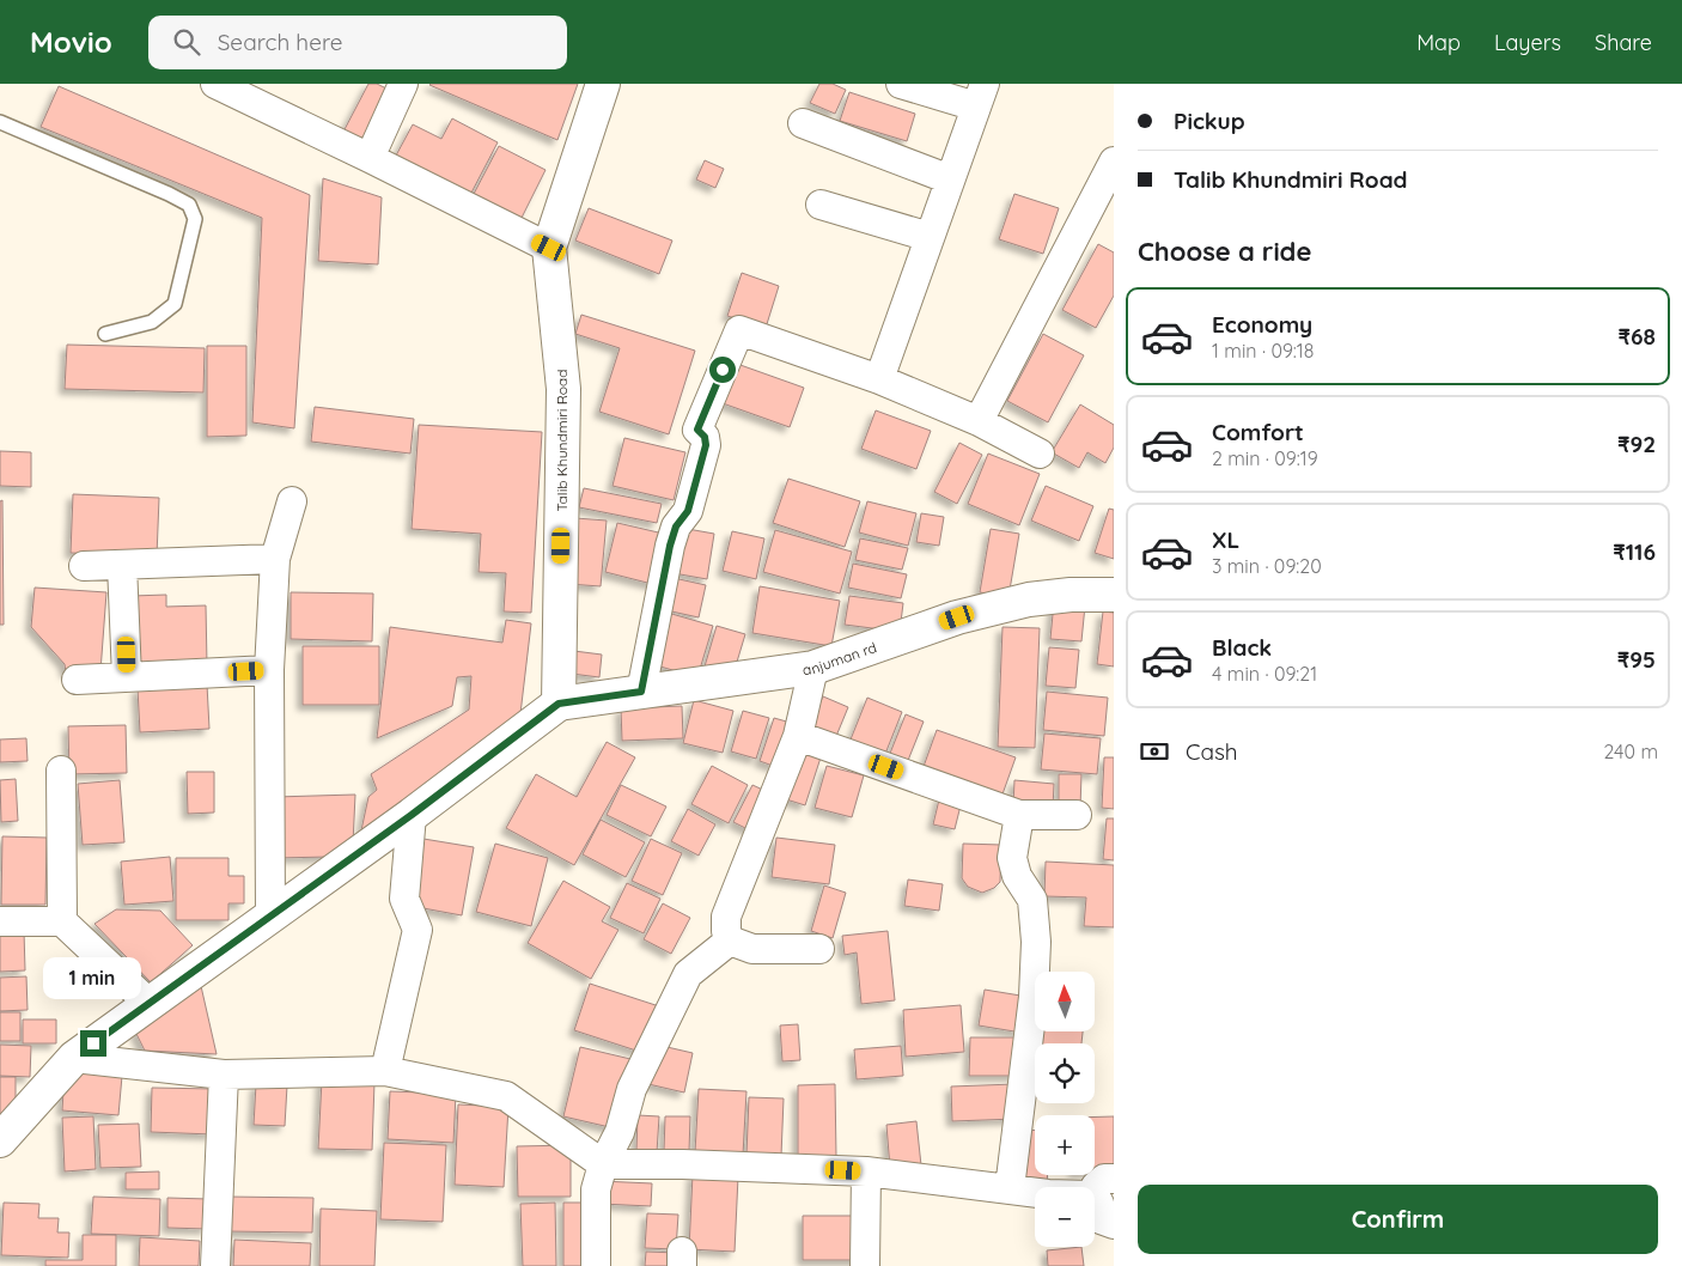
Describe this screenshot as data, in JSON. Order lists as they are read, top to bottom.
{
  "streets": {
    "street": ["Talib Khundmiri Road", "anjuman rd"]
  },
  "crossings": [
    ["Talib Khundmiri Road", "anjuman rd"]
  ],
  "north": "top",
  "page": {
    "header": "Movio",
    "search": "Search here",
    "nav": ["Map", "Layers", "Share"],
    "banner": ["Pickup", "Talib Khundmiri Road"],
    "heading": "Choose a ride",
    "list": [
      {
        "name": "Economy",
        "note": "1 min · 09:18",
        "value": "₹68"
      },
      {
        "name": "Comfort",
        "note": "2 min · 09:19",
        "value": "₹92"
      },
      {
        "name": "XL",
        "note": "3 min · 09:20",
        "value": "₹116"
      },
      {
        "name": "Black",
        "note": "4 min · 09:21",
        "value": "₹95"
      }
    ],
    "pay": ["Cash", "240 m"],
    "bubble": "1 min",
    "map_buttons": ["+", "−"],
    "buttons": "Confirm"
  }
}
